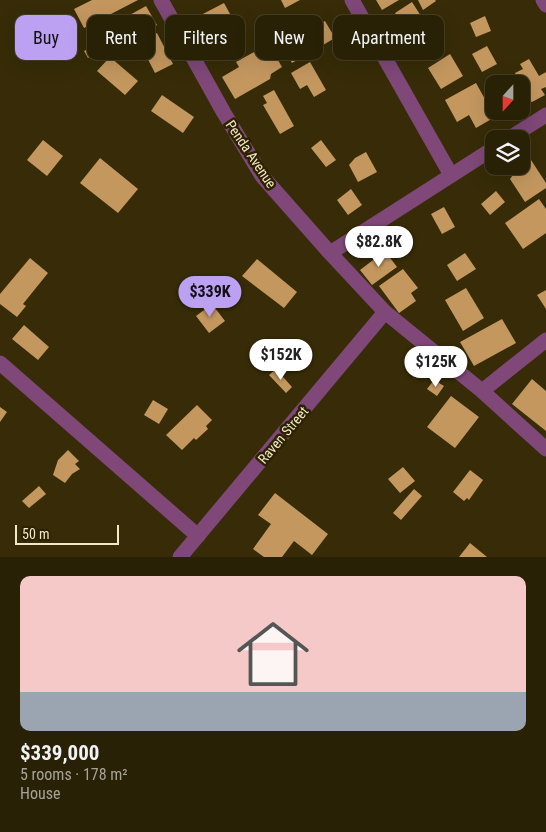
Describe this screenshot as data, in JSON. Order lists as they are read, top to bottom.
{
  "streets": {
    "street": ["Penda Avenue", "Raven Street"]
  },
  "crossings": [
    ["Penda Avenue", "Raven Street"]
  ],
  "scale_bar": "50 m",
  "north": "bottom",
  "page": {
    "chip": [
      "Buy",
      "Rent",
      "Filters",
      "New",
      "Apartment"
    ],
    "price": [
      "$82.8K",
      "$339K",
      "$152K",
      "$125K"
    ],
    "scale": "50 m",
    "list": [
      {
        "name": "$339,000",
        "note": "5 rooms · 178 m² · House"
      }
    ]
  }
}
